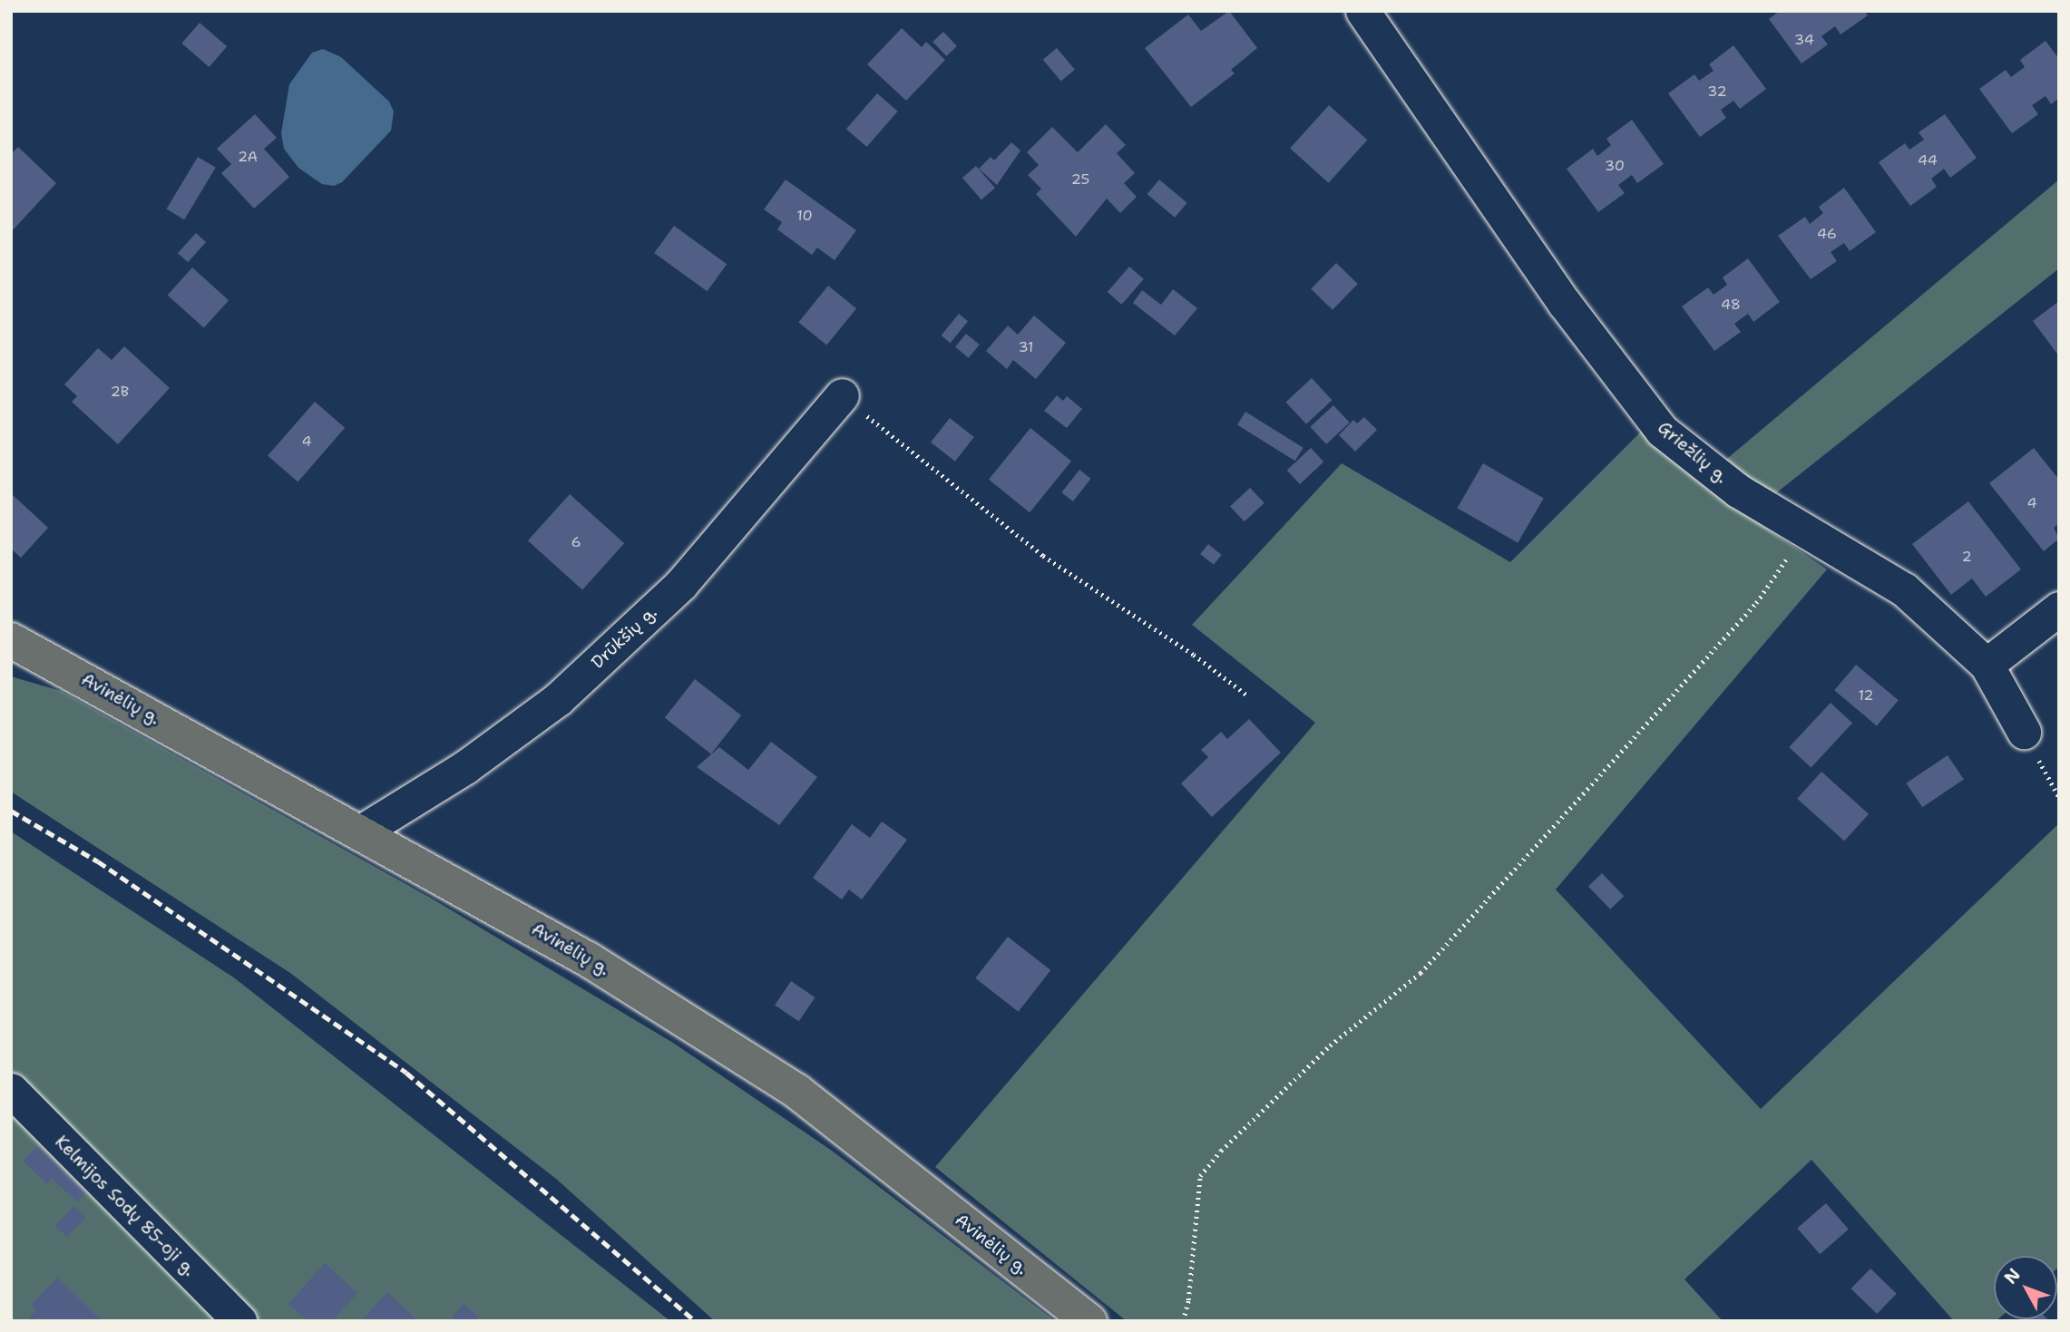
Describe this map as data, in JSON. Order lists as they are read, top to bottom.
{
  "streets": {
    "main road": ["Avinėlių g."],
    "street": ["Griežlių g.", "Drūkšių g.", "Kelmijos Sodų 85-oji g."]
  },
  "crossings": [
    ["Drūkšių g.", "Avinėlių g."]
  ],
  "house_numbers": [
    "34",
    "32",
    "2A",
    "44",
    "30",
    "25",
    "10",
    "46",
    "48",
    "31",
    "2B",
    "4",
    "4",
    "6",
    "2",
    "12"
  ],
  "north": "top left"
}
